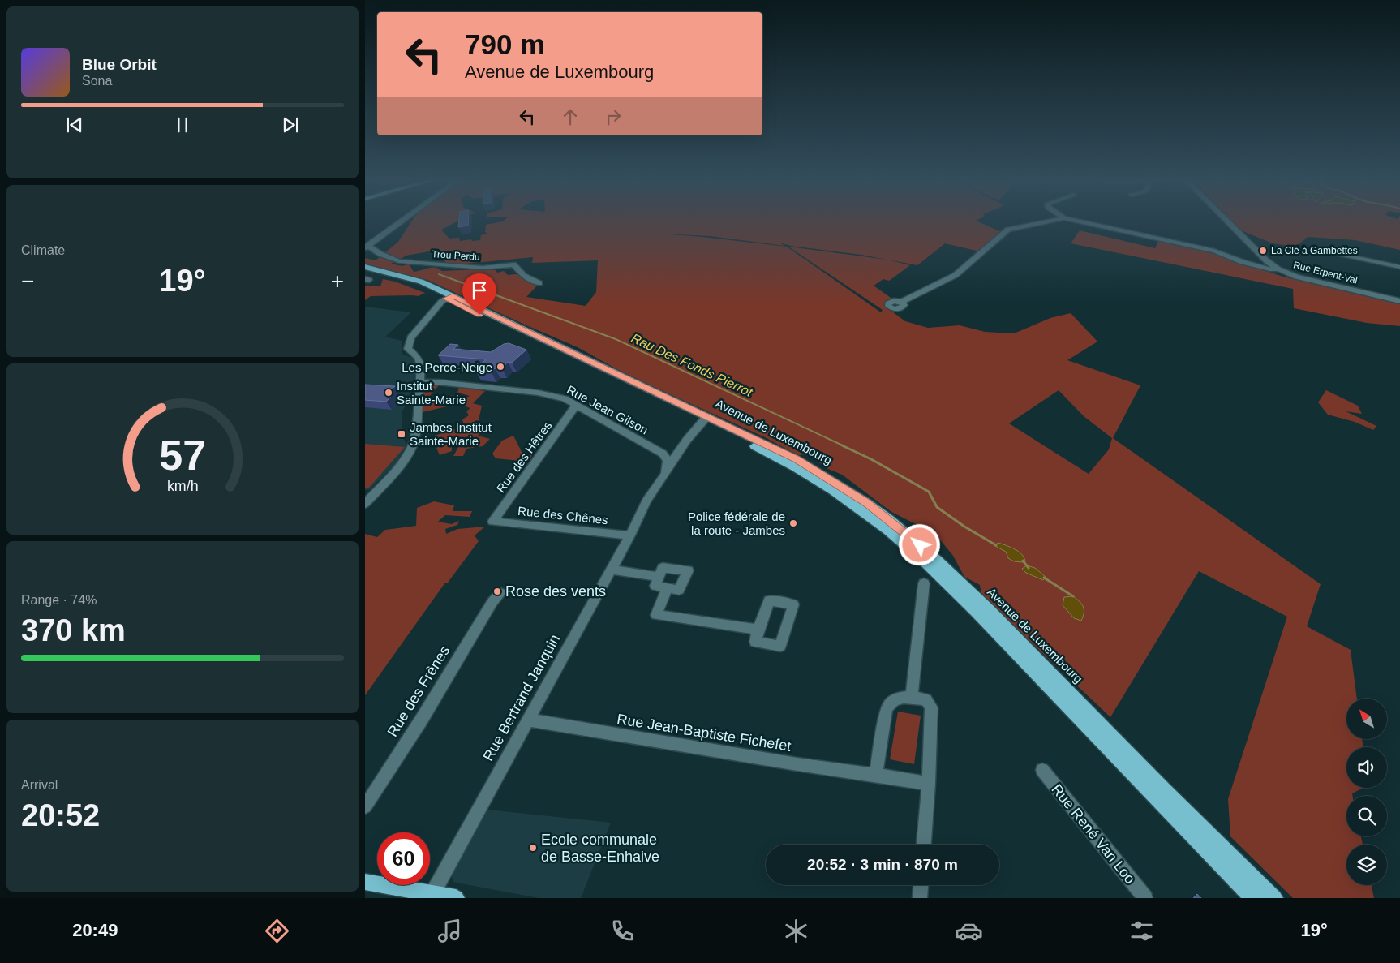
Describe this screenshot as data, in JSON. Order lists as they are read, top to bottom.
{
  "streets": {
    "main road": ["Avenue de Luxembourg"],
    "street": [
      "Trou Perdu",
      "Rue Erpent-Val",
      "Rue Jean Gilson",
      "Rue des Hêtres",
      "Rue des Chênes",
      "Rue des Frênes",
      "Rue Bertrand Janquin",
      "Rue Jean-Baptiste Fichefet",
      "Rue René Van Loo"
    ]
  },
  "crossings": [
    ["Rue Jean Gilson", "Rue des Hêtres"],
    ["Rue Jean Gilson", "Rue Bertrand Janquin"],
    ["Avenue de Luxembourg", "Rue Bertrand Janquin"],
    ["Rue des Hêtres", "Rue des Chênes"],
    ["Rue des Chênes", "Rue Bertrand Janquin"],
    ["Rue Bertrand Janquin", "Rue Jean-Baptiste Fichefet"]
  ],
  "water": ["Rau Des Fonds Pierrot"],
  "places": {
    "other": [
      "La Clé à Gambettes",
      "Les Perce-Neige",
      "Institut Sainte-Marie",
      "Police fédérale de la route - Jambes",
      "Rose des vents",
      "Ecole communale de Basse-Enhaive"
    ],
    "transit": ["Jambes Institut Sainte-Marie"]
  },
  "north": "top left",
  "page": {
    "turn": ["790 m", "Avenue de Luxembourg"],
    "song": ["Blue Orbit", "Sona"],
    "tile": [
      "Climate",
      ["Range · 74%", "370 km"],
      ["Arrival", "20:52"]
    ],
    "heat": ["−", "19°", "+"],
    "limit": "60",
    "trip": "20:52 · 3 min · 870 m",
    "tabs": ["20:49", "19°"],
    "gauge": ["57", "km/h"]
  }
}
